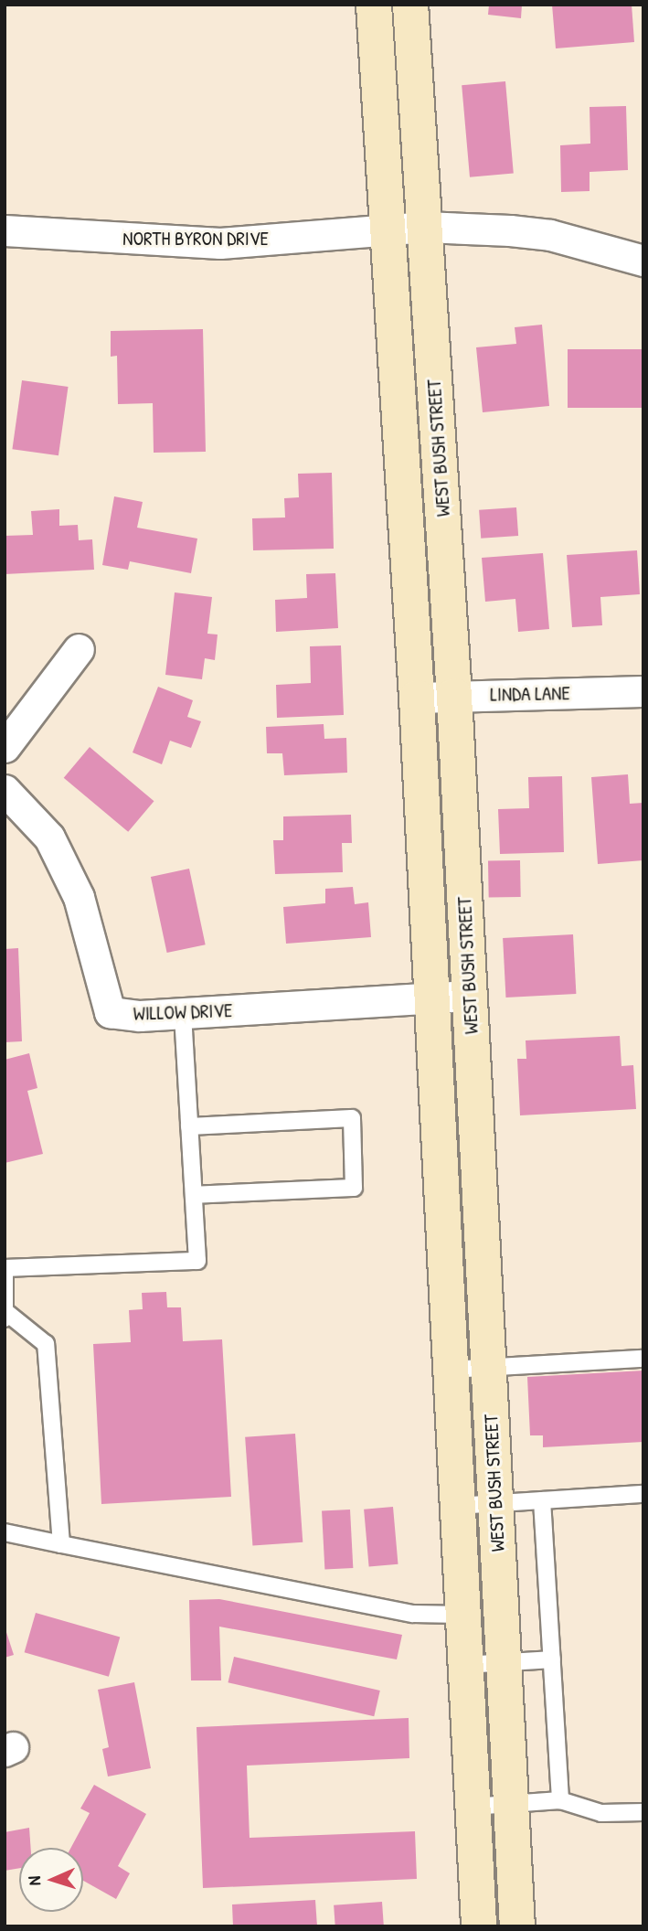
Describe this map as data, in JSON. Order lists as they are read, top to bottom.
{
  "streets": {
    "main road": ["WEST BUSH STREET"],
    "street": ["NORTH BYRON DRIVE", "LINDA LANE", "WILLOW DRIVE"]
  },
  "crossings": [
    ["NORTH BYRON DRIVE", "WEST BUSH STREET"],
    ["WEST BUSH STREET", "LINDA LANE"],
    ["WEST BUSH STREET", "WILLOW DRIVE"]
  ],
  "north": "left"
}
